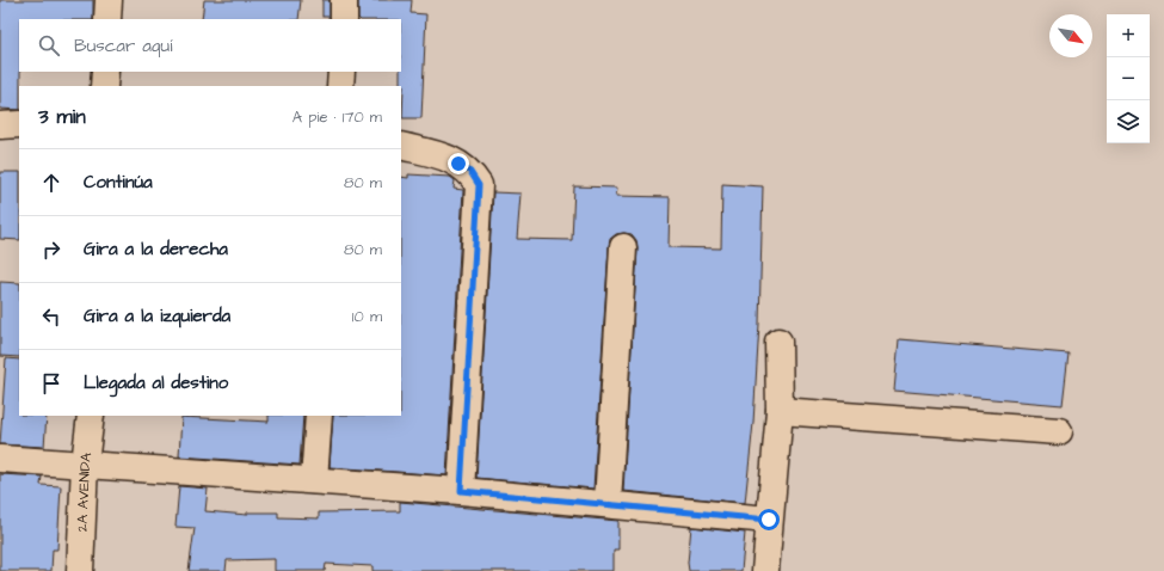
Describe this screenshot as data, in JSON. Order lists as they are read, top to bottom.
{
  "streets": {
    "street": ["2A AVENIDA"]
  },
  "north": "bottom right",
  "page": {
    "map_buttons": ["+", "−"],
    "search": "Buscar aquí",
    "heading": ["3 min", "A pie · 170 m"],
    "list": [
      ["Continúa", "80 m"],
      ["Gira a la derecha", "80 m"],
      ["Gira a la izquierda", "10 m"],
      "Llegada al destino"
    ]
  }
}
